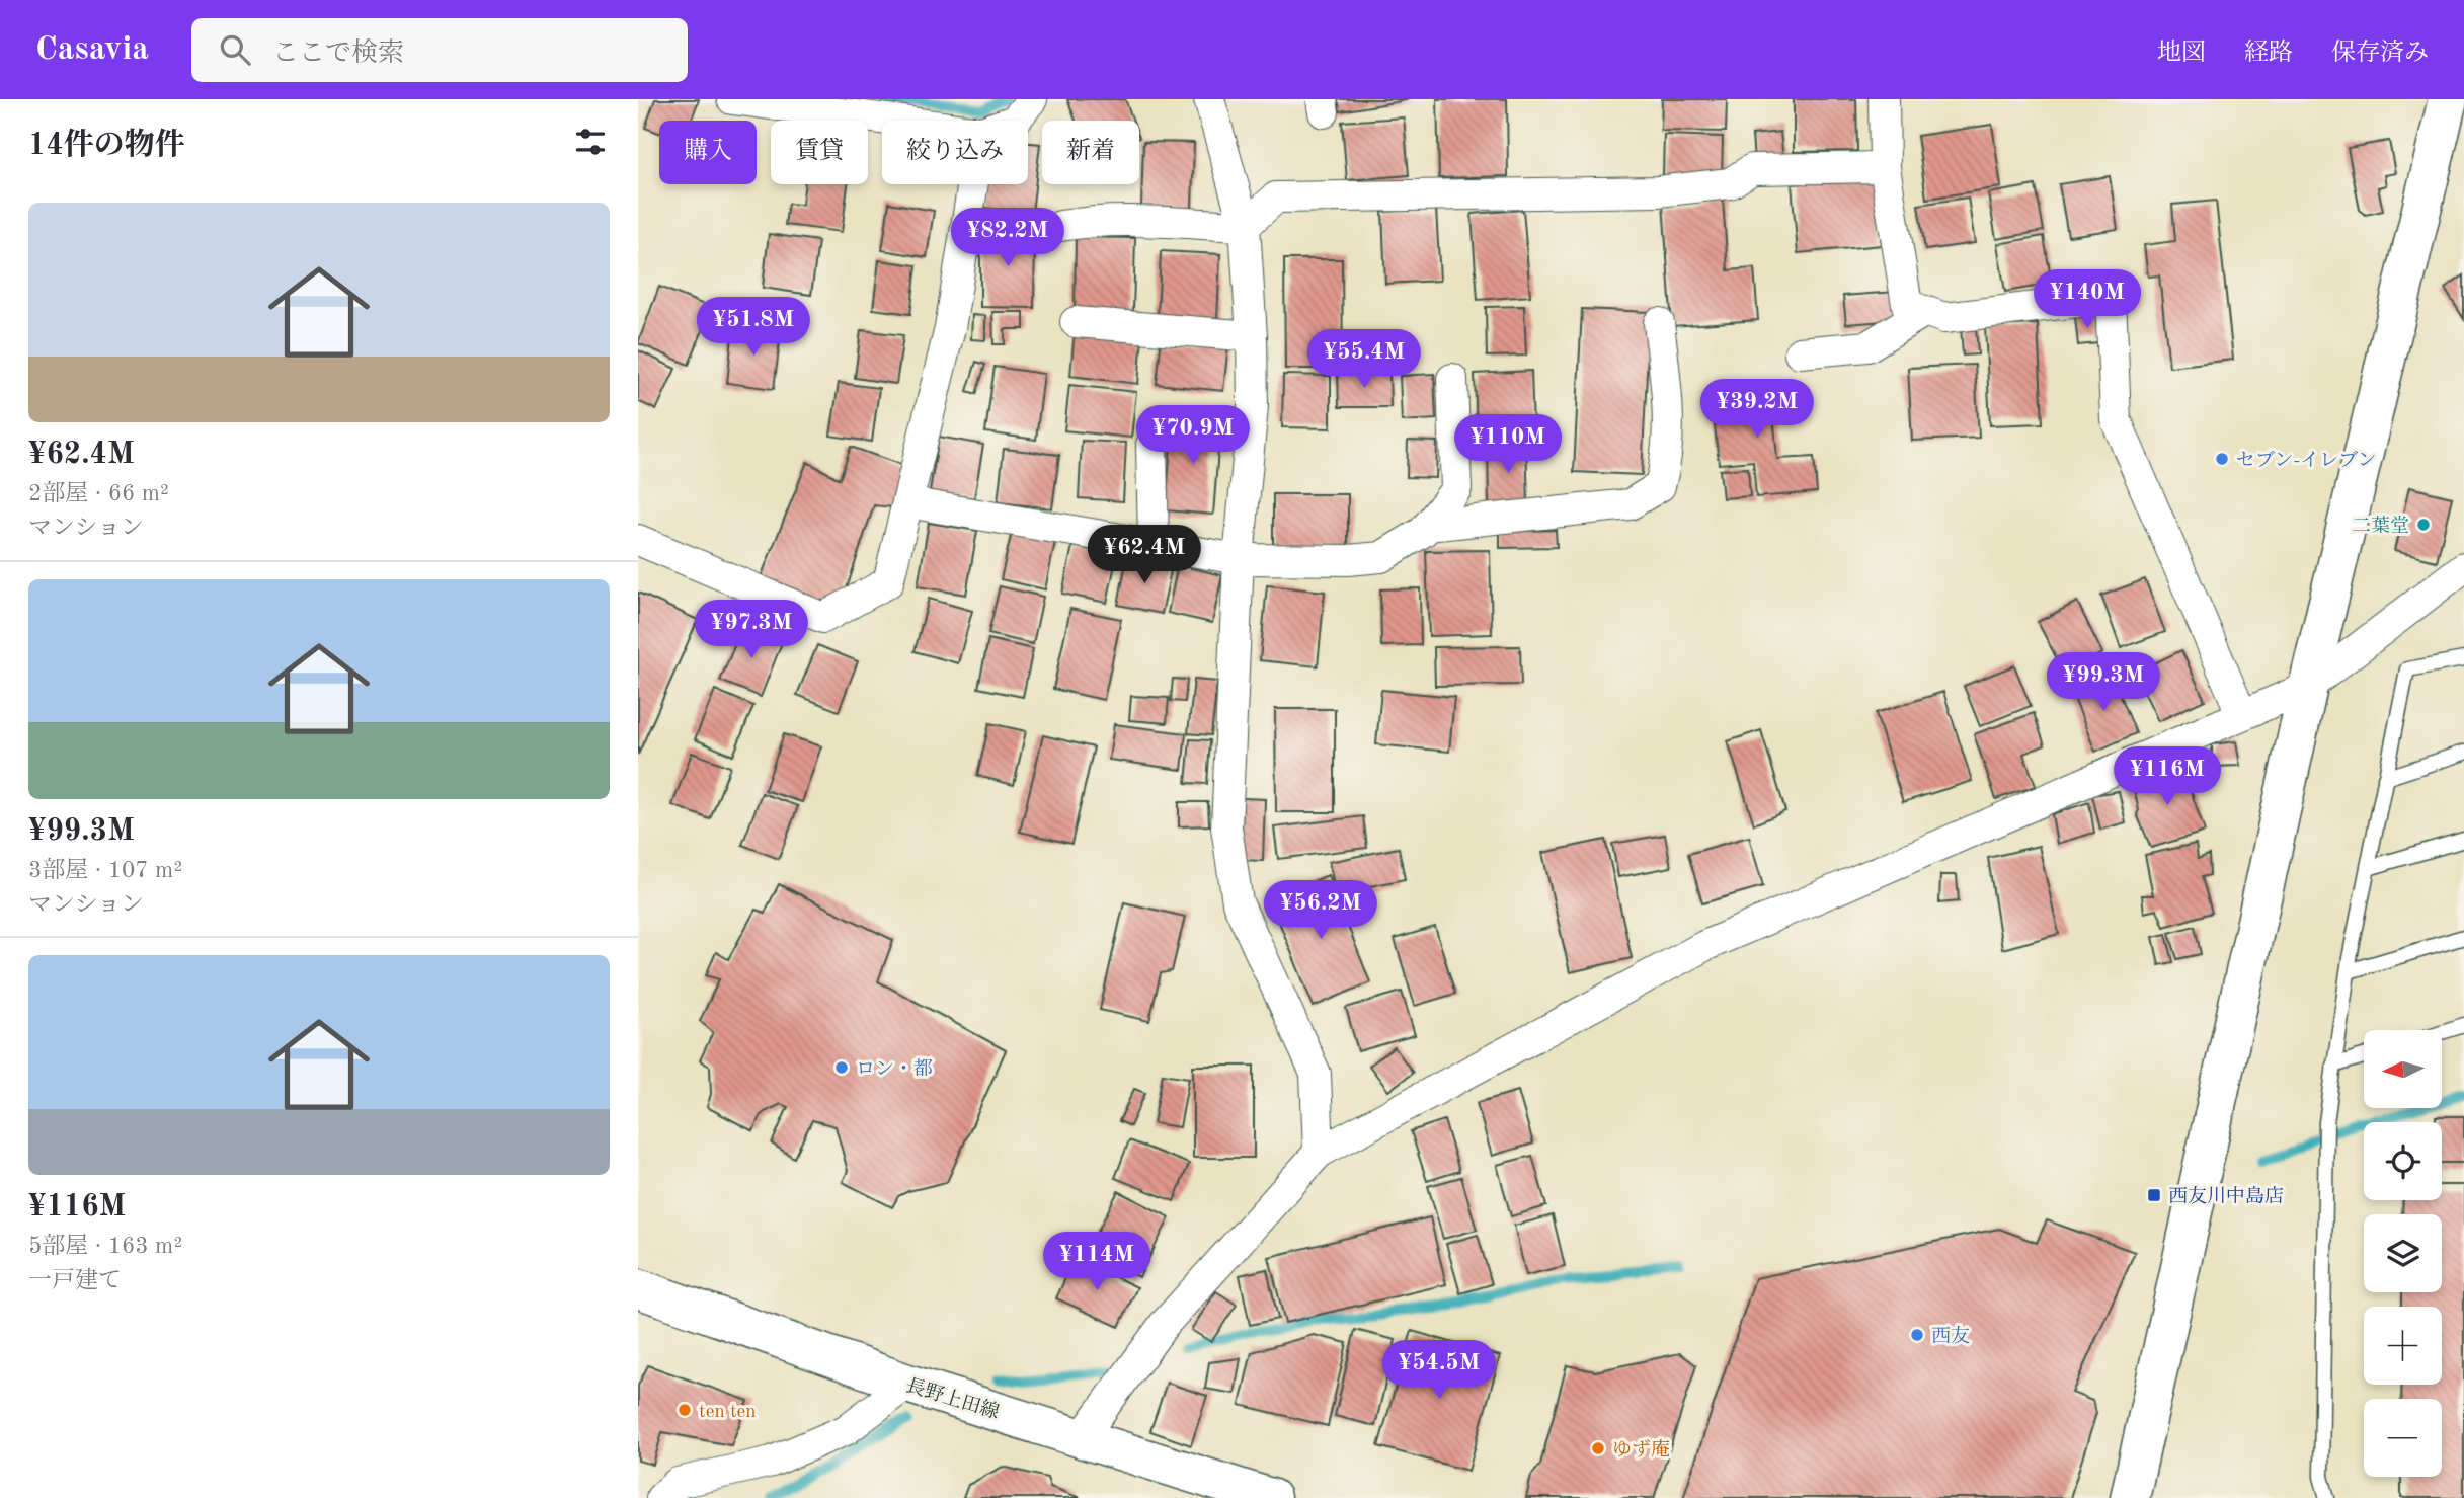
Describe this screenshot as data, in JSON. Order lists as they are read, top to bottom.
{
  "streets": {
    "street": ["長野上田線"]
  },
  "places": {
    "other": [
      "セブン-イレブン",
      "二葉堂",
      "ロン・都",
      "西友",
      "ten ten",
      "ゆず庵"
    ],
    "transit": ["西友川中島店"]
  },
  "north": "left",
  "page": {
    "header": "Casavia",
    "search": "ここで検索",
    "nav": ["地図", "経路", "保存済み"],
    "heading": "14件の物件",
    "chip": [
      "購入",
      "賃貸",
      "絞り込み",
      "新着"
    ],
    "list": [
      {
        "name": "¥62.4M",
        "note": "2部屋 · 66 m² · マンション"
      },
      {
        "name": "¥99.3M",
        "note": "3部屋 · 107 m² · マンション"
      },
      {
        "name": "¥116M",
        "note": "5部屋 · 163 m² · 一戸建て"
      }
    ],
    "price": [
      "¥82.2M",
      "¥140M",
      "¥51.8M",
      "¥55.4M",
      "¥39.2M",
      "¥70.9M",
      "¥110M",
      "¥62.4M",
      "¥97.3M",
      "¥99.3M",
      "¥116M",
      "¥56.2M",
      "¥114M",
      "¥54.5M"
    ],
    "map_buttons": ["+", "−"]
  }
}
